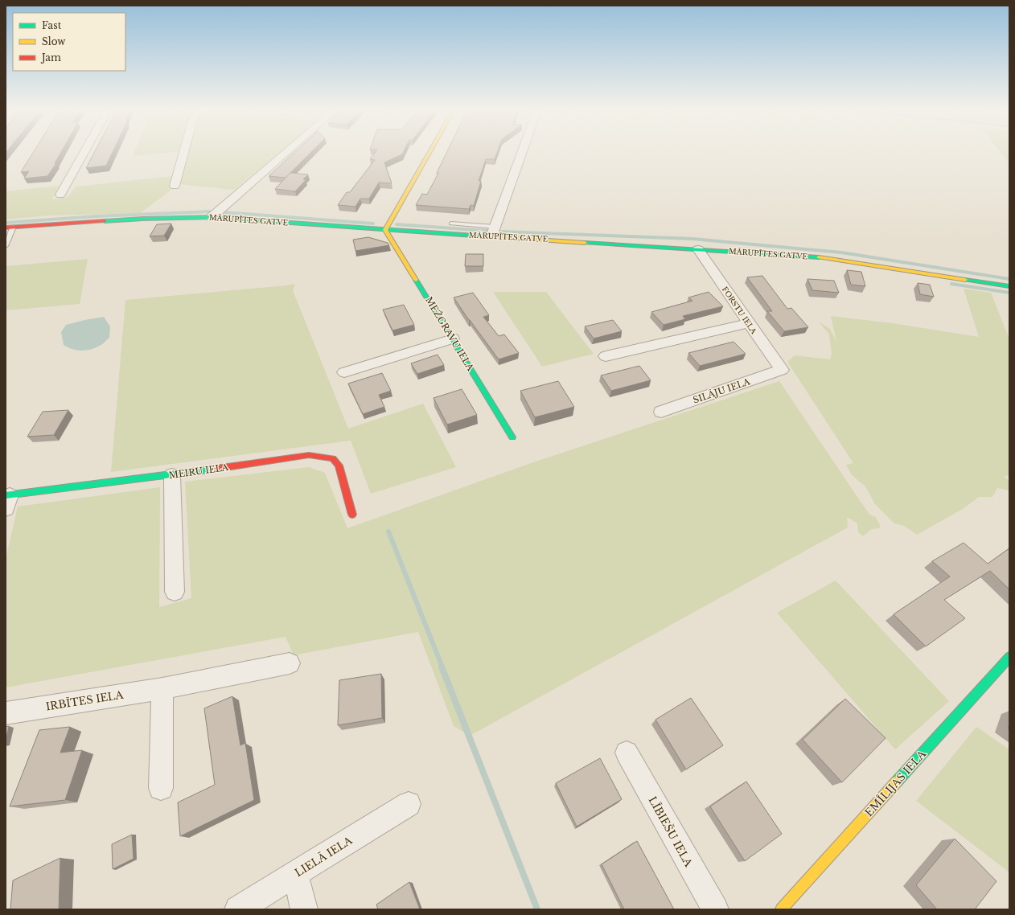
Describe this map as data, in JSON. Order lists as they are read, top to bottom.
{
  "streets": {
    "street": [
      "MĀRUPĪTES GATVE",
      "FORSTU IELA",
      "MEŽGRAVU IELA",
      "SILĀJU IELA",
      "MEIRU IELA",
      "IRBĪTES IELA",
      "EMĪLIJAS IELA",
      "LĪBIEŠU IELA",
      "LIELĀ IELA"
    ]
  },
  "crossings": [
    ["MĀRUPĪTES GATVE", "FORSTU IELA"],
    ["MĀRUPĪTES GATVE", "MEŽGRAVU IELA"],
    ["FORSTU IELA", "SILĀJU IELA"]
  ],
  "legend": ["Fast", "Slow", "Jam"]
}
